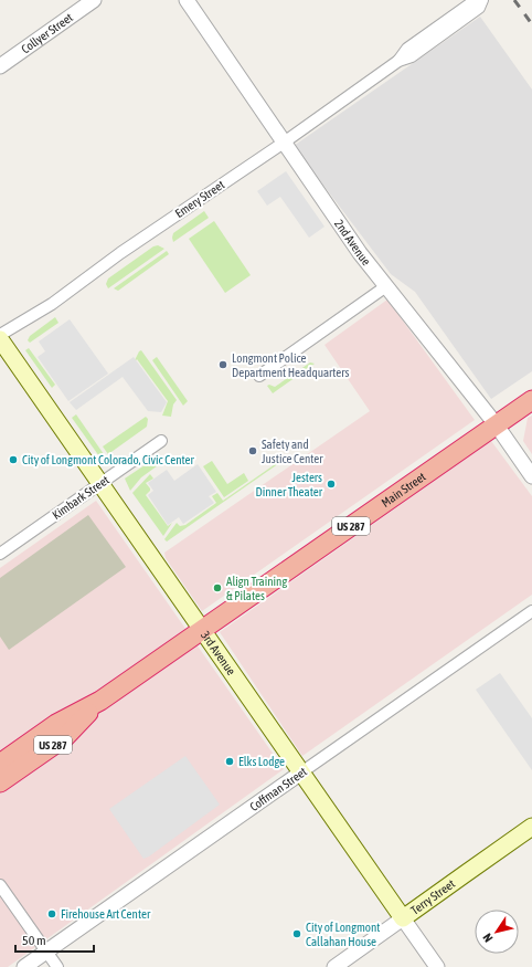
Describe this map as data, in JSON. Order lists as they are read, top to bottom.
{
  "streets": {
    "highway": ["Main Street", "US 287"],
    "main road": ["3rd Avenue", "Terry Street"],
    "street": [
      "Collyer Street",
      "Emery Street",
      "2nd Avenue",
      "Kimbark Street",
      "Coffman Street"
    ]
  },
  "crossings": [
    ["Emery Street", "2nd Avenue"],
    ["2nd Avenue", "Main Street"],
    ["Main Street", "3rd Avenue"],
    ["Kimbark Street", "3rd Avenue"],
    ["3rd Avenue", "Coffman Street"],
    ["3rd Avenue", "Terry Street"]
  ],
  "places": [
    "Longmont Police Department Headquarters",
    "Safety and Justice Center",
    "City of Longmont Colorado, Civic Center",
    "Jesters Dinner Theater",
    "Align Training & Pilates",
    "Elks Lodge",
    "Firehouse Art Center",
    "City of Longmont Callahan House"
  ],
  "scale_bar": "50 m",
  "north": "bottom left"
}
